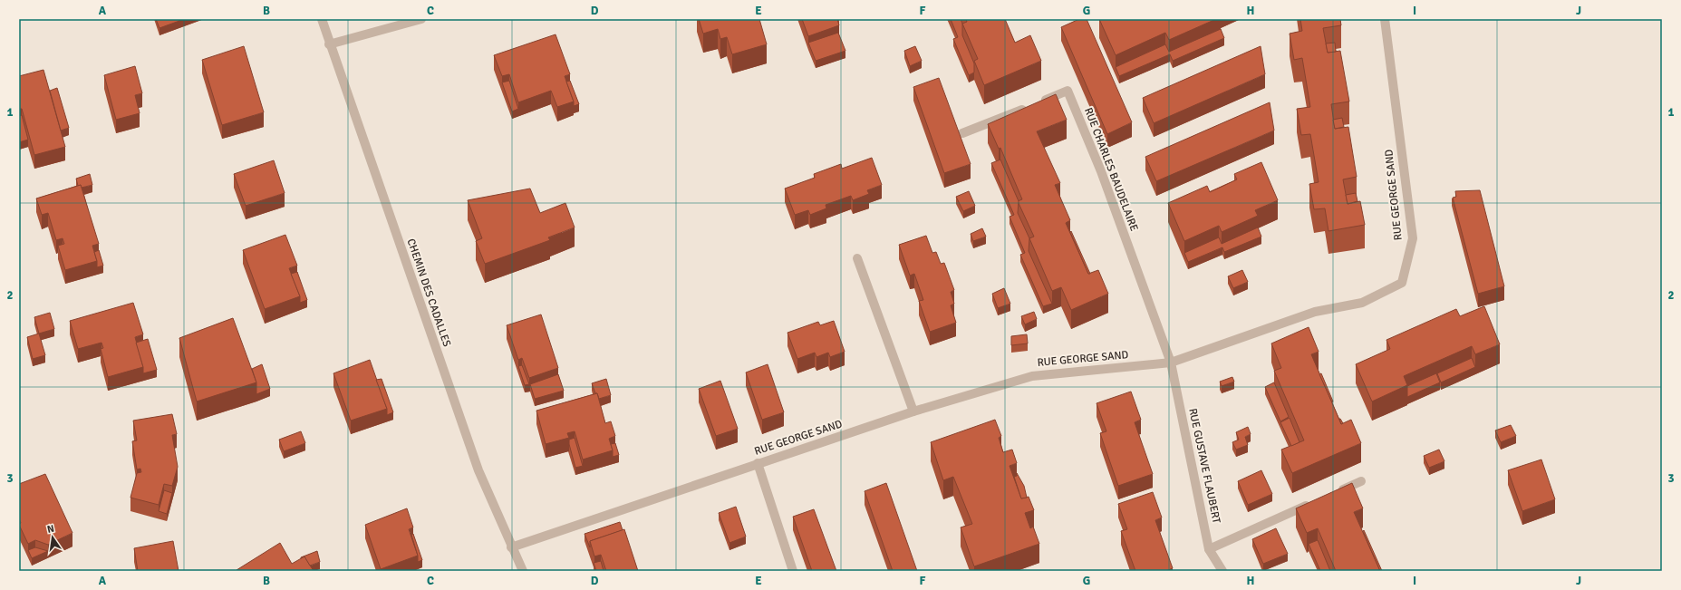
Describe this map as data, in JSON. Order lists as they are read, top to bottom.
{
  "streets": {
    "street": [
      "RUE CHARLES BAUDELAIRE",
      "RUE GEORGE SAND",
      "CHEMIN DES CADALLES",
      "RUE GUSTAVE FLAUBERT"
    ]
  },
  "crossings": [
    ["RUE CHARLES BAUDELAIRE", "RUE GEORGE SAND"],
    ["RUE CHARLES BAUDELAIRE", "RUE GUSTAVE FLAUBERT"],
    ["RUE GEORGE SAND", "CHEMIN DES CADALLES"],
    ["RUE GEORGE SAND", "RUE GUSTAVE FLAUBERT"]
  ],
  "north": "top",
  "grid": {
    "columns": [
      "A",
      "B",
      "C",
      "D",
      "E",
      "F",
      "G",
      "H",
      "I",
      "J"
    ],
    "rows": ["1", "2", "3"]
  }
}
